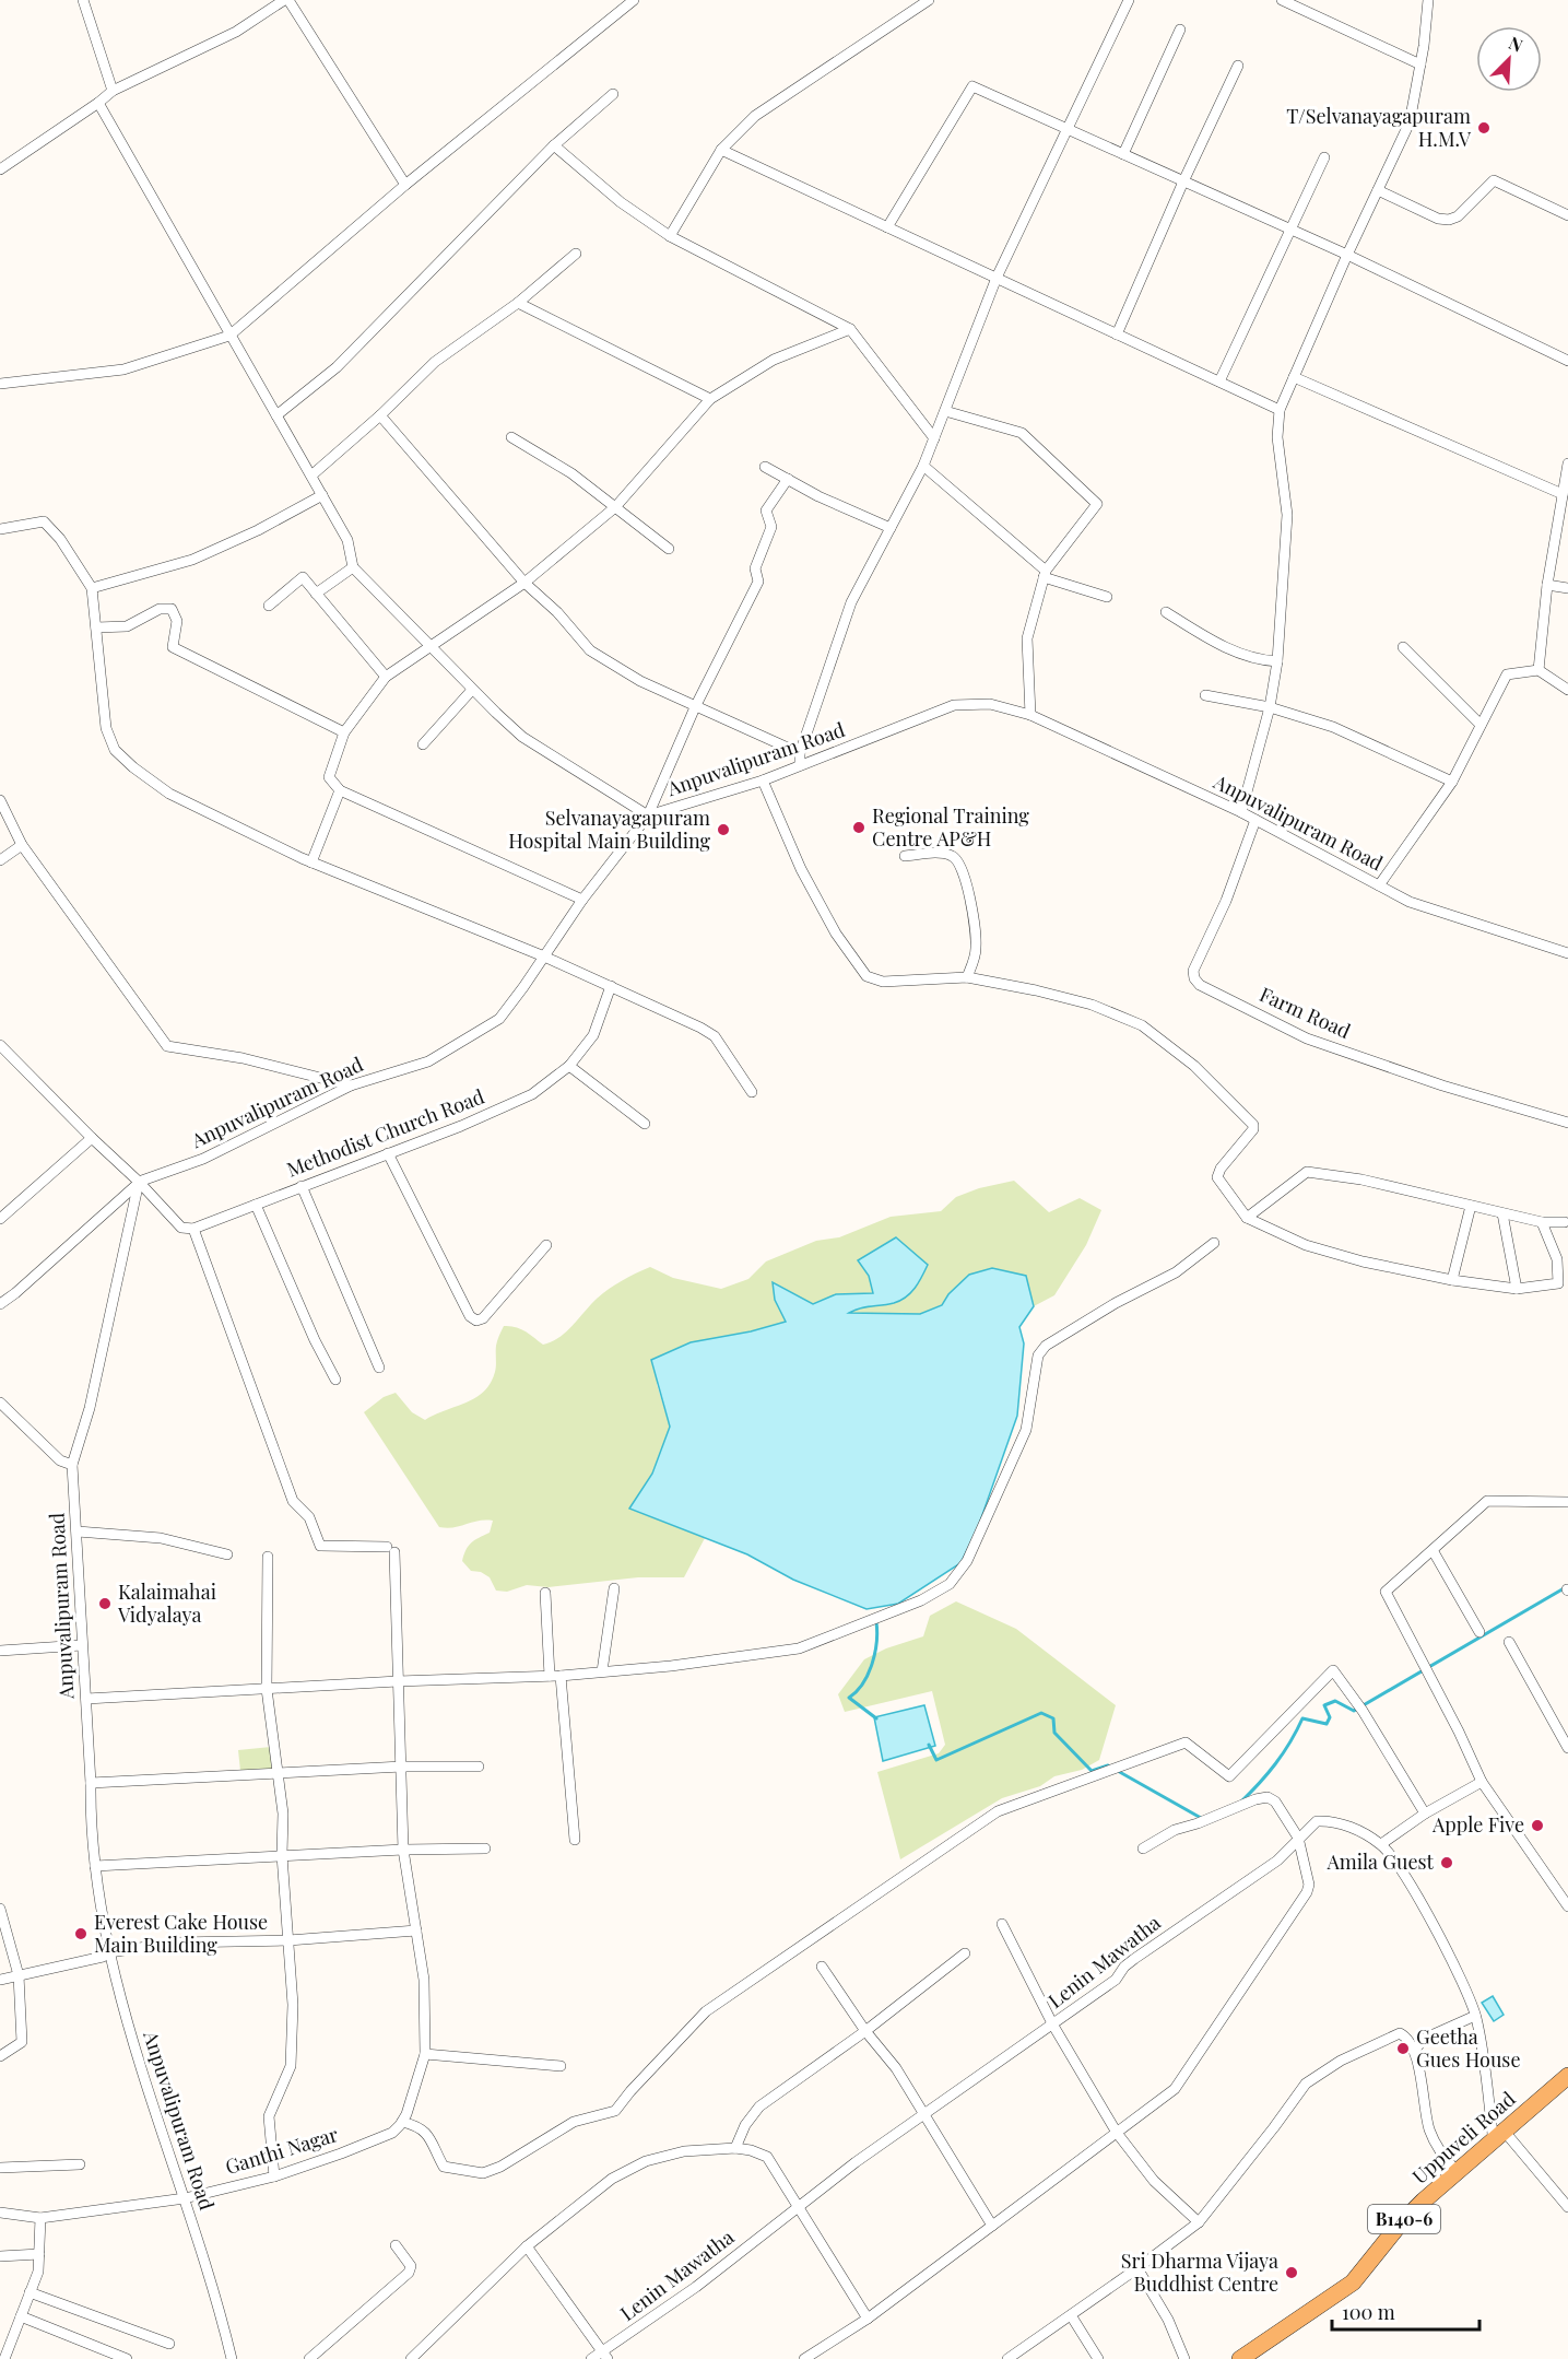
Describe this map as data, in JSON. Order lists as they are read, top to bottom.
{
  "streets": {
    "main road": ["Uppuveli Road", "B140-6"],
    "street": [
      "Anpuvalipuram Road",
      "Farm Road",
      "Methodist Church Road",
      "Lenin Mawatha",
      "Ganthi Nagar"
    ]
  },
  "crossings": [
    ["Anpuvalipuram Road", "Farm Road"],
    ["Anpuvalipuram Road", "Ganthi Nagar"],
    ["Lenin Mawatha", "Uppuveli Road"]
  ],
  "places": [
    "T/Selvanayagapuram H.M.V",
    "Regional Training Centre AP&H",
    "Selvanayagapuram Hospital Main Building",
    "Kalaimahai Vidyalaya",
    "Apple Five",
    "Amila Guest",
    "Everest Cake House Main Building",
    "Geetha Gues House",
    "Sri Dharma Vijaya Buddhist Centre"
  ],
  "scale_bar": "100 m",
  "north": "top right"
}
